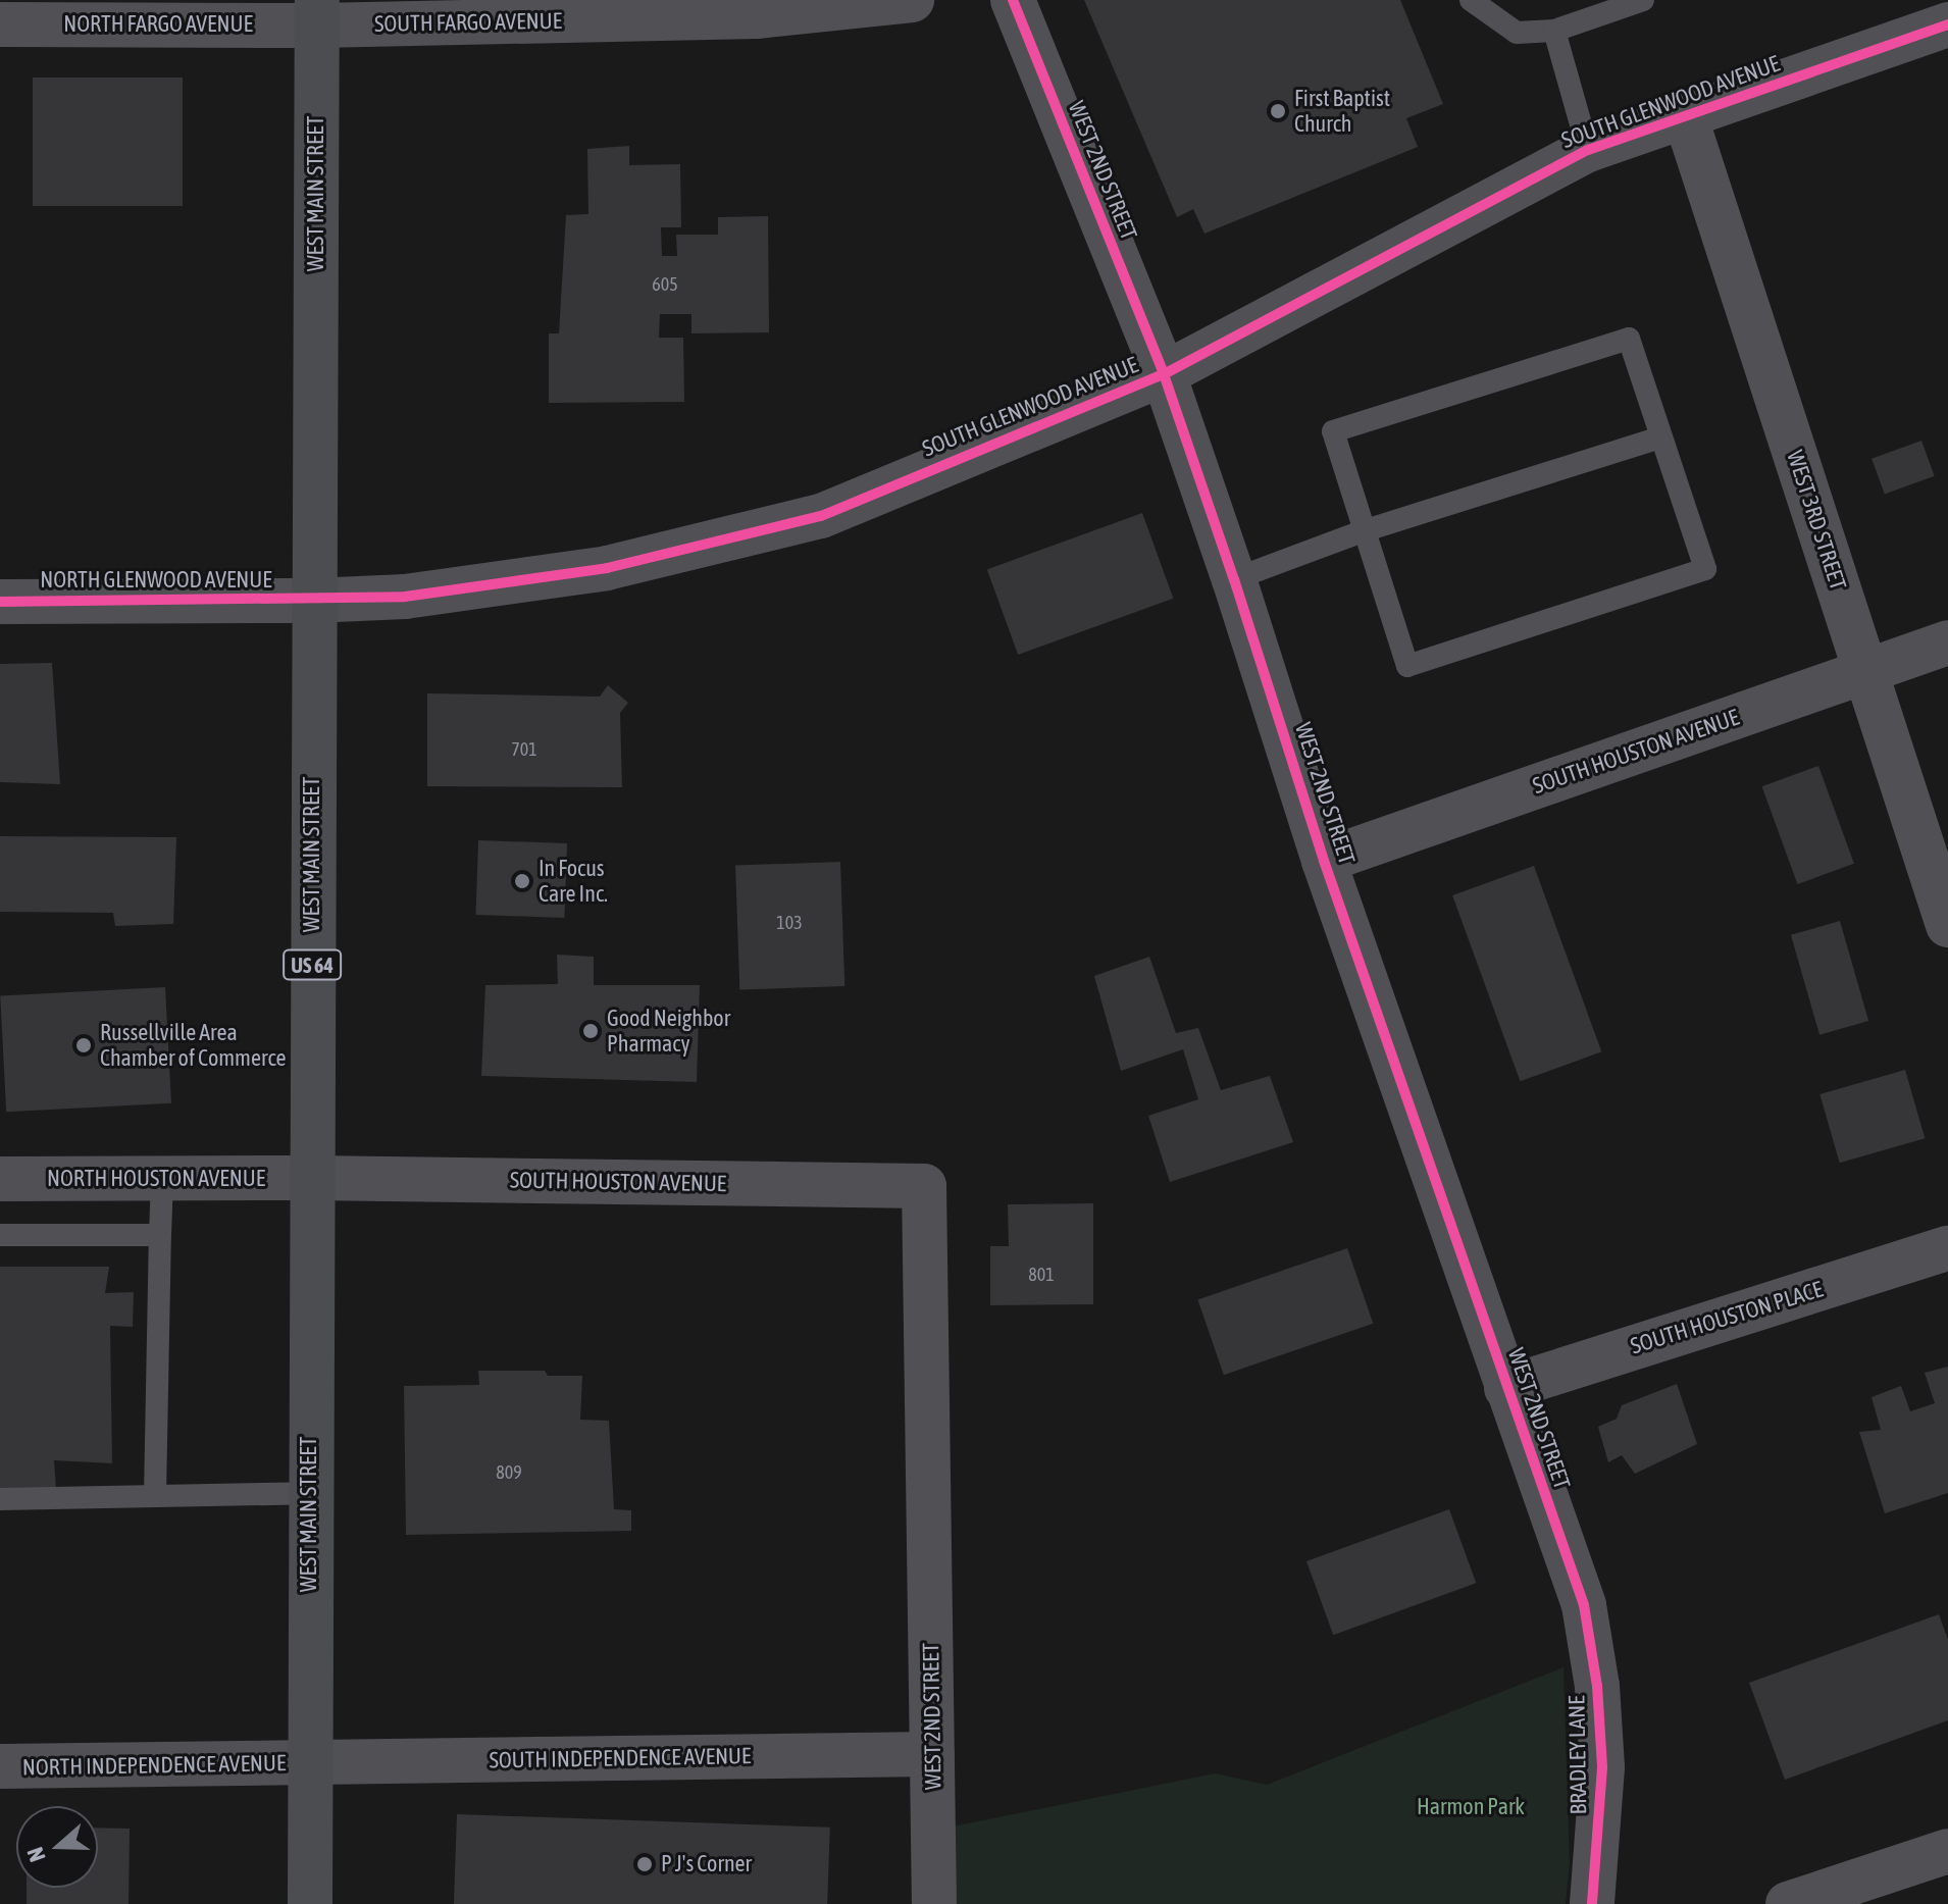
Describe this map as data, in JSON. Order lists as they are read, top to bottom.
{
  "streets": {
    "main road": ["WEST MAIN STREET", "US 64"],
    "street": [
      "SOUTH FARGO AVENUE",
      "NORTH FARGO AVENUE",
      "SOUTH GLENWOOD AVENUE",
      "WEST 2ND STREET",
      "WEST 3RD STREET",
      "NORTH GLENWOOD AVENUE",
      "SOUTH HOUSTON AVENUE",
      "NORTH HOUSTON AVENUE",
      "SOUTH HOUSTON PLACE",
      "BRADLEY LANE",
      "SOUTH INDEPENDENCE AVENUE",
      "NORTH INDEPENDENCE AVENUE"
    ]
  },
  "crossings": [
    ["SOUTH FARGO AVENUE", "NORTH FARGO AVENUE"],
    ["SOUTH FARGO AVENUE", "WEST MAIN STREET"],
    ["NORTH FARGO AVENUE", "WEST MAIN STREET"],
    ["SOUTH GLENWOOD AVENUE", "WEST 2ND STREET"],
    ["SOUTH GLENWOOD AVENUE", "WEST MAIN STREET"],
    ["SOUTH GLENWOOD AVENUE", "WEST 3RD STREET"],
    ["SOUTH GLENWOOD AVENUE", "NORTH GLENWOOD AVENUE"],
    ["WEST 2ND STREET", "SOUTH HOUSTON AVENUE"],
    ["WEST 2ND STREET", "SOUTH HOUSTON PLACE"],
    ["WEST 2ND STREET", "BRADLEY LANE"],
    ["WEST 2ND STREET", "SOUTH INDEPENDENCE AVENUE"],
    ["WEST MAIN STREET", "NORTH GLENWOOD AVENUE"],
    ["WEST MAIN STREET", "SOUTH HOUSTON AVENUE"],
    ["WEST MAIN STREET", "NORTH HOUSTON AVENUE"],
    ["WEST MAIN STREET", "SOUTH INDEPENDENCE AVENUE"],
    ["WEST MAIN STREET", "NORTH INDEPENDENCE AVENUE"],
    ["WEST 3RD STREET", "SOUTH HOUSTON AVENUE"],
    ["SOUTH HOUSTON AVENUE", "NORTH HOUSTON AVENUE"],
    ["SOUTH INDEPENDENCE AVENUE", "NORTH INDEPENDENCE AVENUE"]
  ],
  "parks": ["Harmon Park"],
  "places": [
    "First Baptist Church",
    "In Focus Care Inc.",
    "Good Neighbor Pharmacy",
    "Russellville Area Chamber of Commerce",
    "P J's Corner"
  ],
  "house_numbers": [
    "605",
    "701",
    "103",
    "801",
    "809"
  ],
  "north": "left"
}
